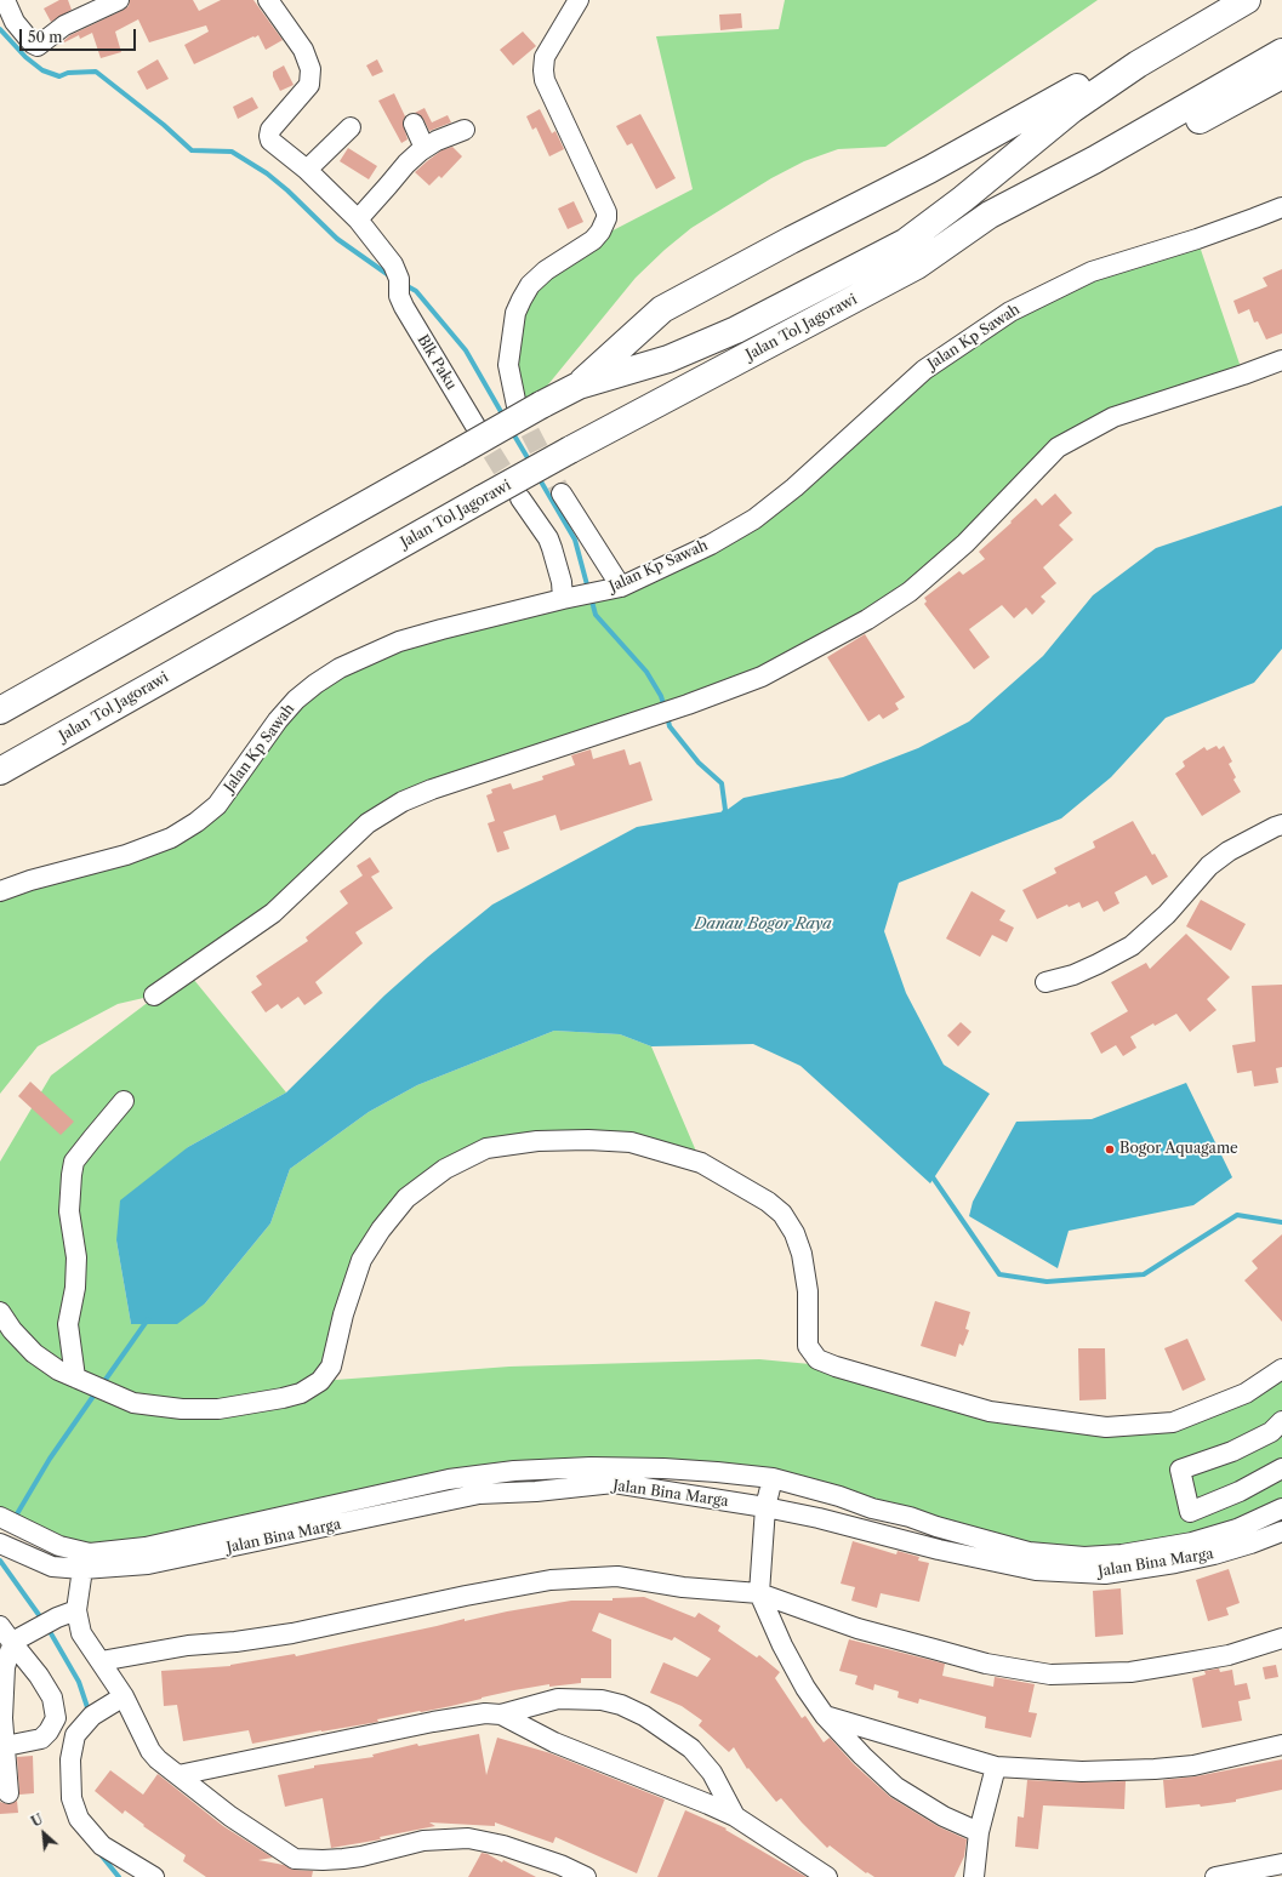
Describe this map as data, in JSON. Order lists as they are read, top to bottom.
{
  "streets": {
    "highway": ["Jalan Tol Jagorawi"],
    "street": ["Jalan Kp Sawah", "Blk Paku", "Jalan Bina Marga"]
  },
  "water": ["Danau Bogor Raya"],
  "places": ["Bogor Aquagame"],
  "scale_bar": "50 m",
  "north": "top left"
}
